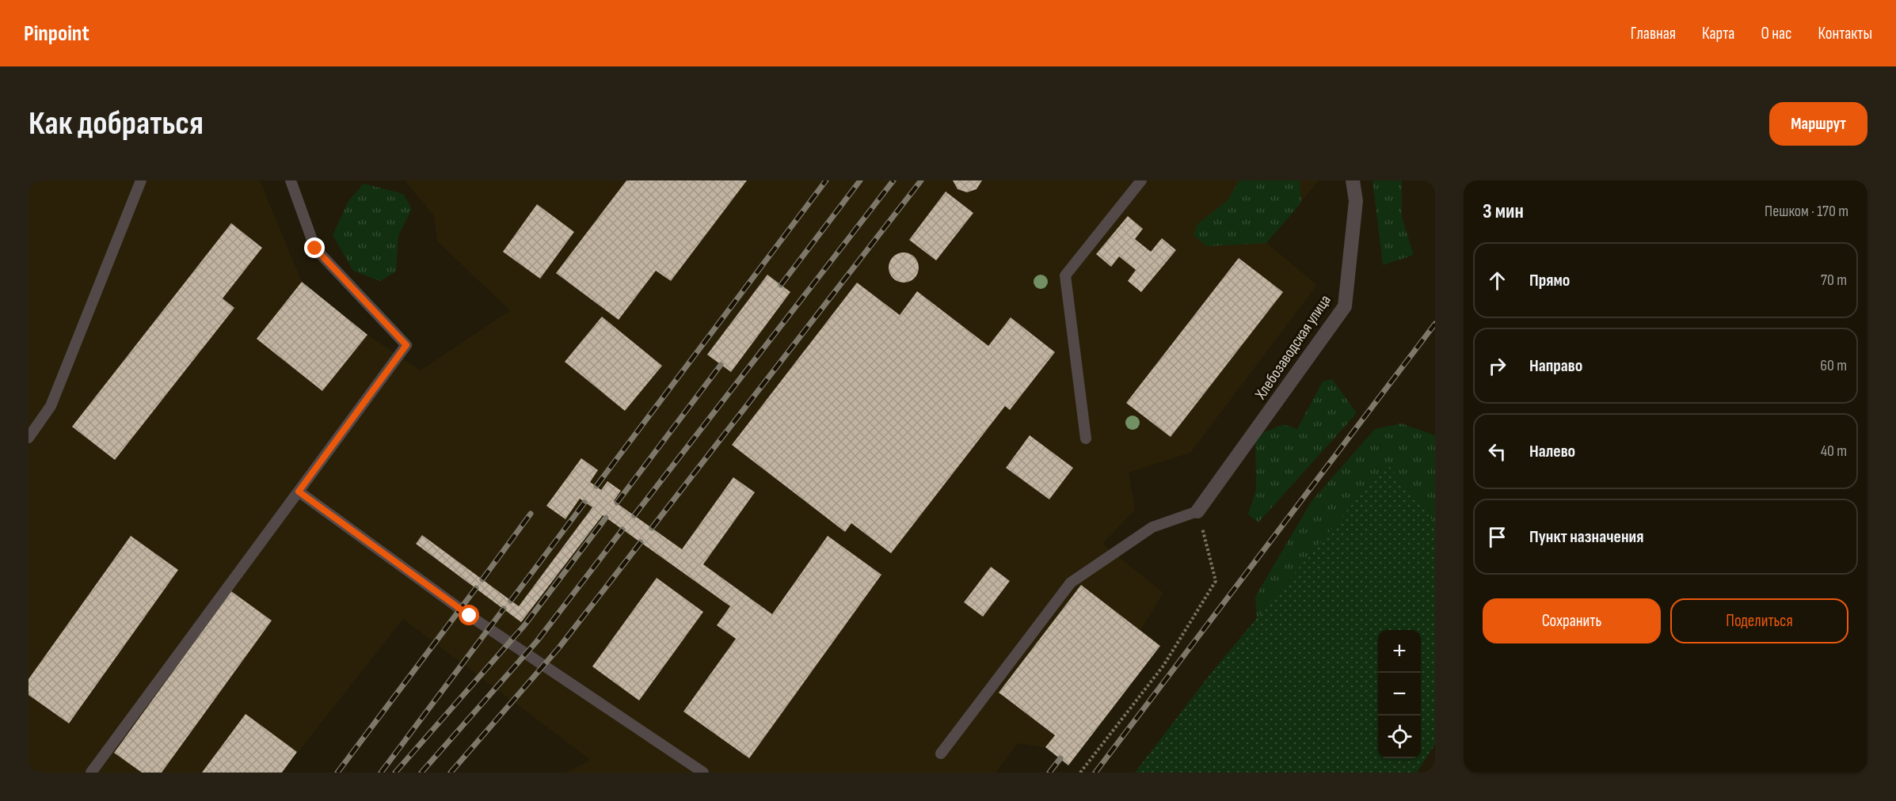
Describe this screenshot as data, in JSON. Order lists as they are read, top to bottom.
{
  "streets": {
    "street": ["Хлебозаводская улица"]
  },
  "page": {
    "header": "Pinpoint",
    "nav": [
      "Главная",
      "Карта",
      "О нас",
      "Контакты"
    ],
    "buttons": [
      "Маршрут",
      ["Сохранить", "Поделиться"]
    ],
    "title": "Как добраться",
    "heading": ["3 мин", "Пешком · 170 m"],
    "list": [
      ["Прямо", "70 m"],
      ["Направо", "60 m"],
      ["Налево", "40 m"],
      "Пункт назначения"
    ],
    "map_buttons": ["+", "−"]
  }
}
